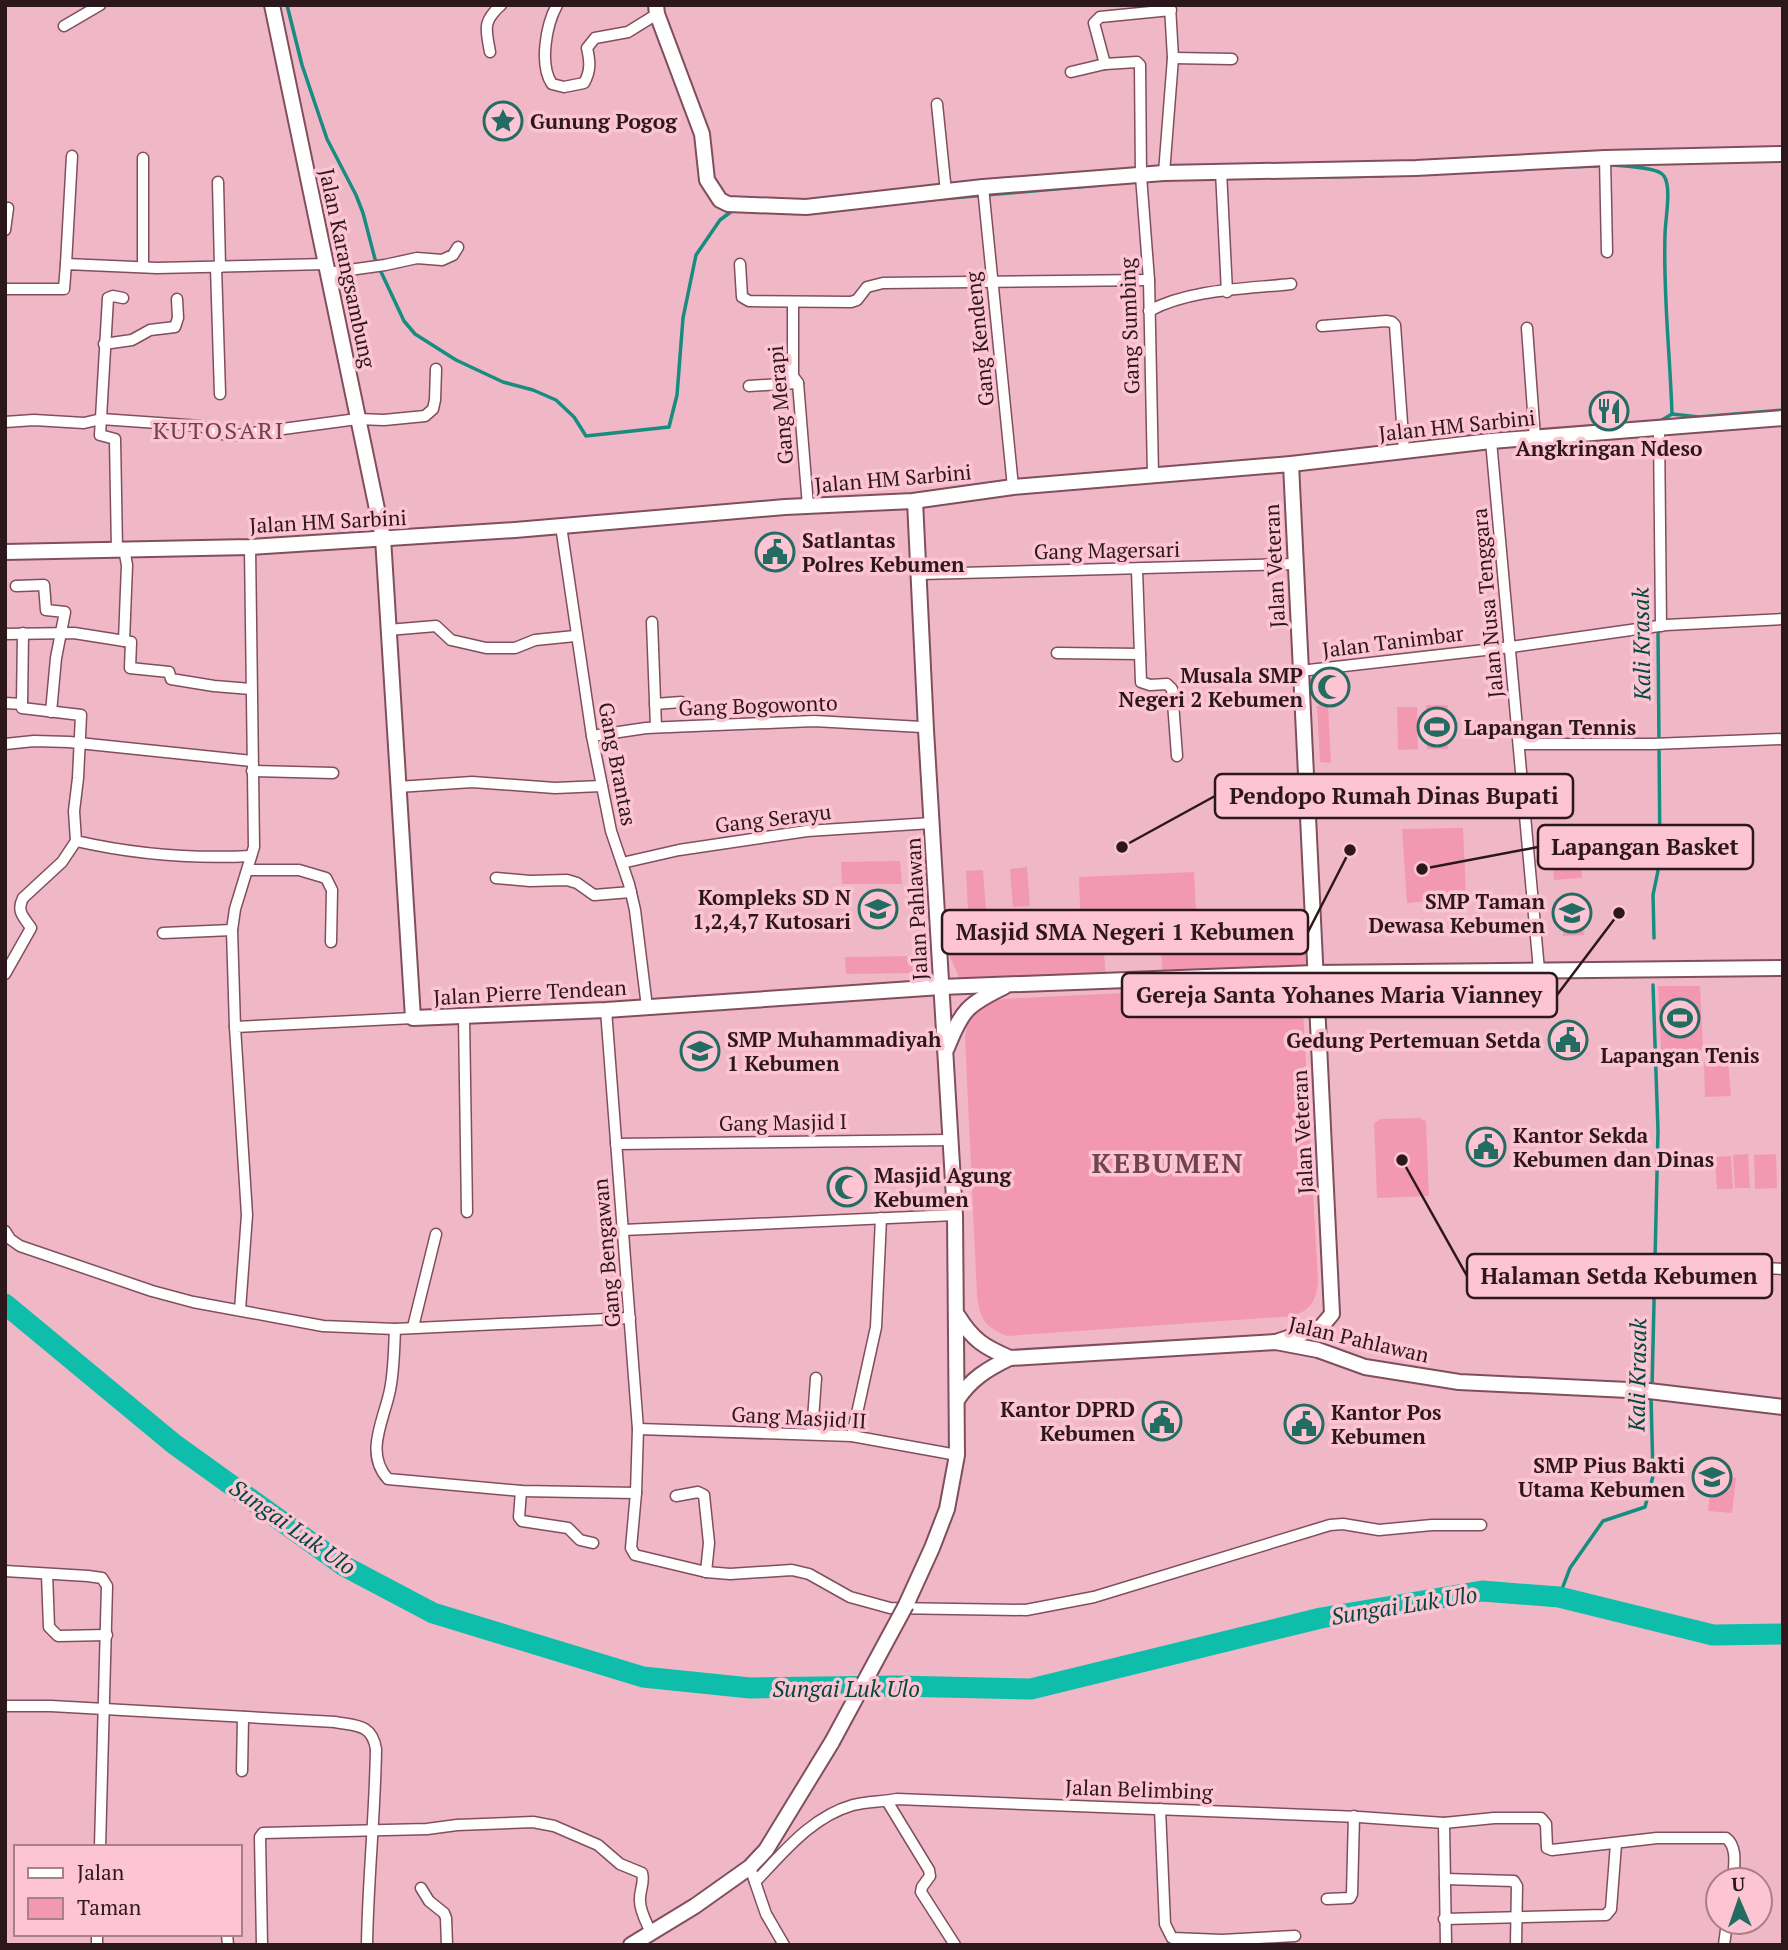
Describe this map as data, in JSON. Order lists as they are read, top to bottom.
{
  "streets": {
    "main road": [
      "Jalan Karangsambung",
      "Jalan HM Sarbini",
      "Jalan Veteran",
      "Jalan Pahlawan",
      "Jalan Pierre Tendean"
    ],
    "street": [
      "Gang Sumbing",
      "Gang Kendeng",
      "Gang Merapi",
      "Gang Magersari",
      "Jalan Nusa Tenggara",
      "Jalan Tanimbar",
      "Gang Bogowonto",
      "Gang Brantas",
      "Gang Serayu",
      "Gang Masjid I",
      "Gang Bengawan",
      "Gang Masjid II",
      "Jalan Belimbing"
    ]
  },
  "crossings": [
    ["Jalan Karangsambung", "Jalan HM Sarbini"],
    ["Jalan Karangsambung", "Jalan Pierre Tendean"],
    ["Gang Sumbing", "Jalan HM Sarbini"],
    ["Gang Kendeng", "Jalan HM Sarbini"],
    ["Gang Merapi", "Jalan HM Sarbini"],
    ["Jalan HM Sarbini", "Jalan Veteran"],
    ["Jalan HM Sarbini", "Jalan Nusa Tenggara"],
    ["Jalan HM Sarbini", "Gang Brantas"],
    ["Jalan HM Sarbini", "Jalan Pahlawan"],
    ["Jalan HM Sarbini", "Jalan Pierre Tendean"],
    ["Gang Magersari", "Jalan Veteran"],
    ["Gang Magersari", "Jalan Pahlawan"],
    ["Jalan Veteran", "Jalan Tanimbar"],
    ["Jalan Veteran", "Jalan Pahlawan"],
    ["Jalan Veteran", "Jalan Pierre Tendean"],
    ["Jalan Nusa Tenggara", "Jalan Tanimbar"],
    ["Jalan Nusa Tenggara", "Jalan Pierre Tendean"],
    ["Gang Bogowonto", "Gang Brantas"],
    ["Gang Bogowonto", "Jalan Pahlawan"],
    ["Gang Brantas", "Gang Serayu"],
    ["Gang Brantas", "Jalan Pierre Tendean"],
    ["Gang Serayu", "Jalan Pahlawan"],
    ["Jalan Pahlawan", "Jalan Pierre Tendean"],
    ["Jalan Pahlawan", "Gang Masjid I"],
    ["Jalan Pierre Tendean", "Gang Bengawan"],
    ["Gang Masjid I", "Gang Bengawan"],
    ["Gang Bengawan", "Gang Masjid II"]
  ],
  "districts": ["KUTOSARI", "KEBUMEN"],
  "water": ["Kali Krasak", "Sungai Luk Ulo"],
  "places": {
    "place": ["Gunung Pogog"],
    "restaurant": ["Angkringan Ndeso"],
    "public building": [
      "Satlantas Polres Kebumen",
      "Gedung Pertemuan Setda",
      "Kantor Sekda Kebumen dan Dinas",
      "Kantor DPRD Kebumen",
      "Kantor Pos Kebumen"
    ],
    "mosque": ["Musala SMP Negeri 2 Kebumen", "Masjid Agung Kebumen"],
    "sports": ["Lapangan Tennis", "Lapangan Tenis"],
    "other": [
      "Pendopo Rumah Dinas Bupati",
      "Masjid SMA Negeri 1 Kebumen",
      "Lapangan Basket",
      "Gereja Santa Yohanes Maria Vianney",
      "Halaman Setda Kebumen"
    ],
    "school or university": [
      "Kompleks SD N 1,2,4,7 Kutosari",
      "SMP Taman Dewasa Kebumen",
      "SMP Muhammadiyah 1 Kebumen",
      "SMP Pius Bakti Utama Kebumen"
    ]
  },
  "legend": ["Jalan", "Taman"],
  "north": "top"
}
